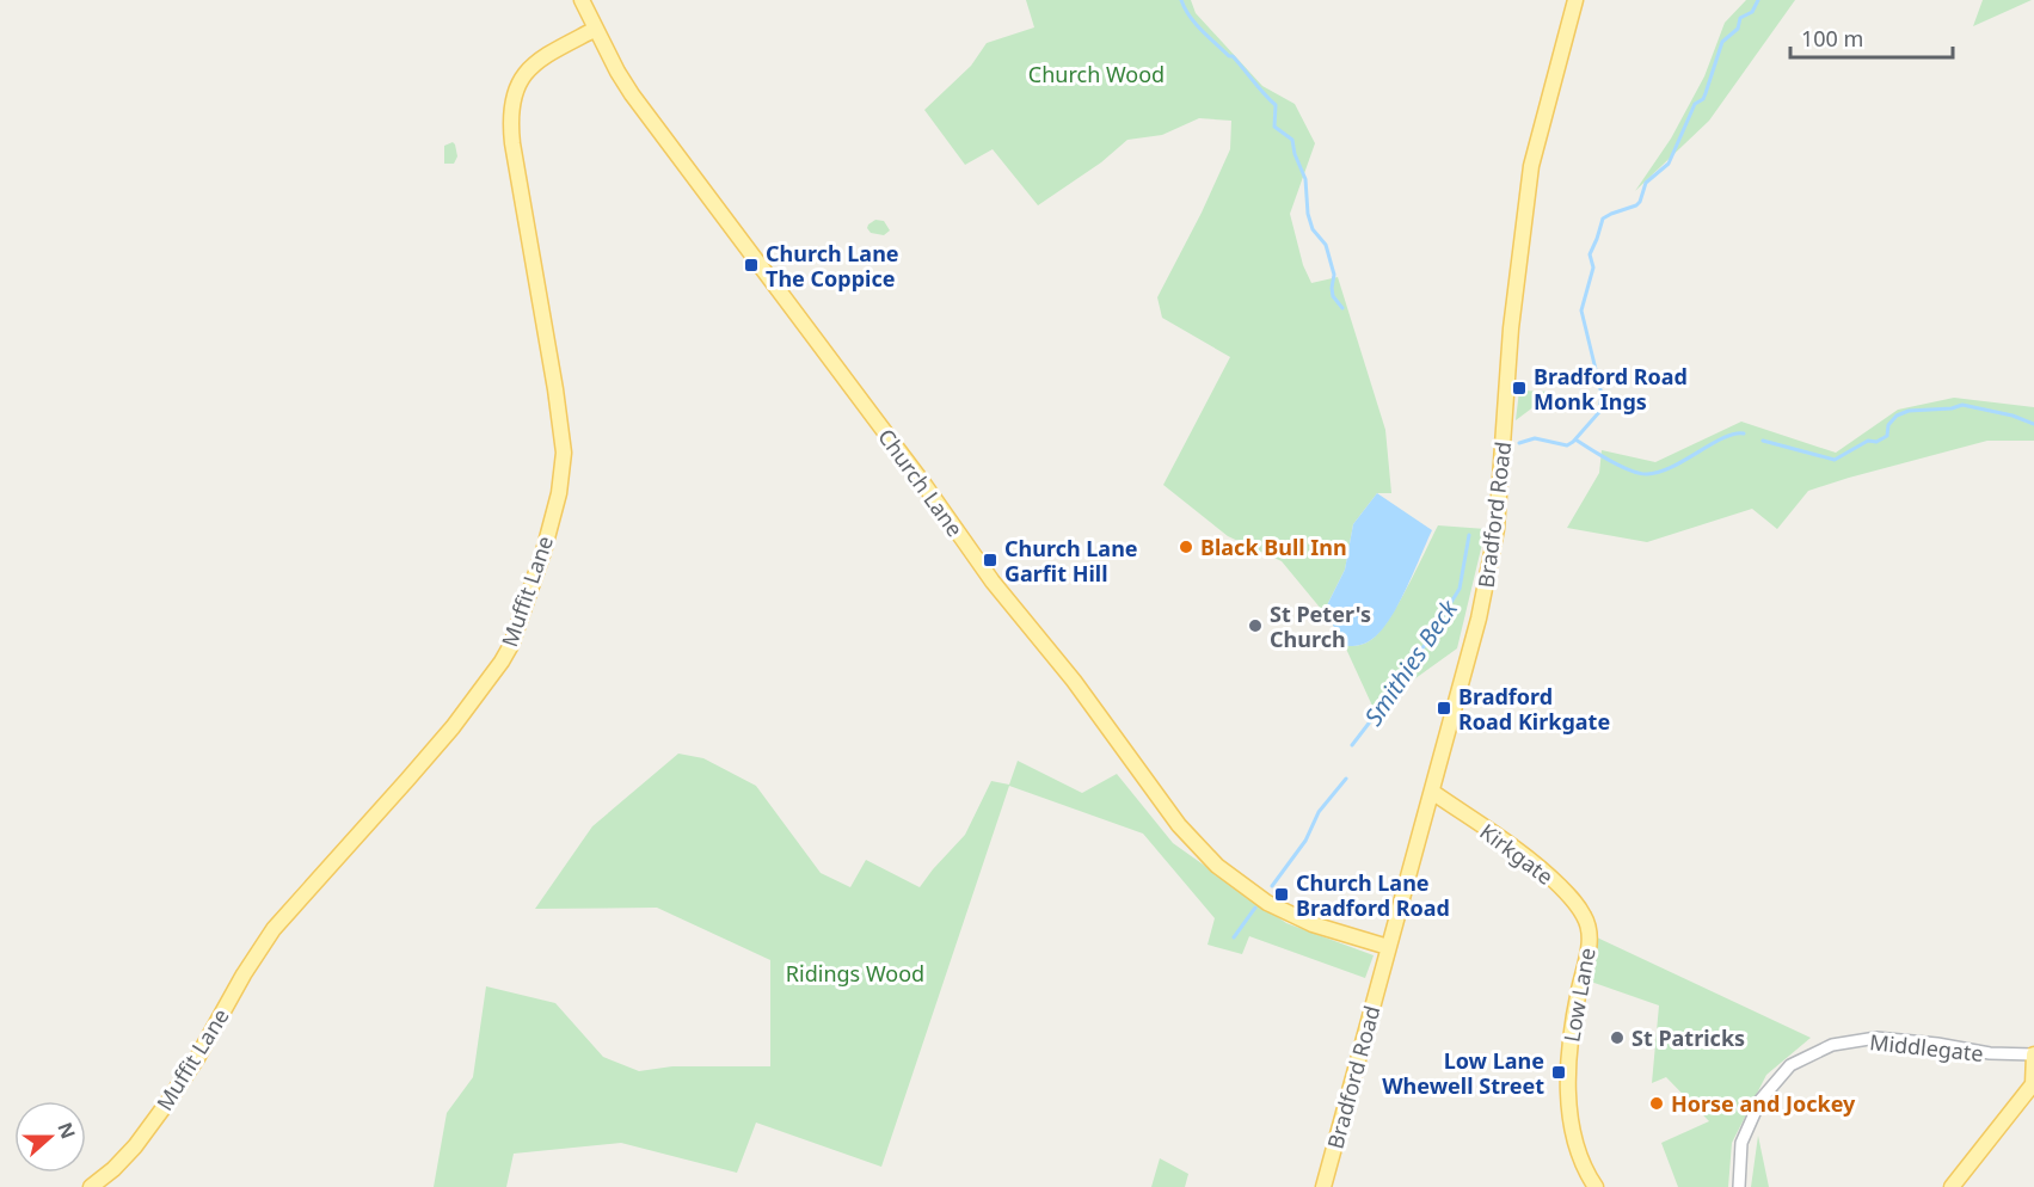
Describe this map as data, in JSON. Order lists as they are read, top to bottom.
{
  "streets": {
    "main road": [
      "Church Lane",
      "Bradford Road",
      "Muffit Lane",
      "Kirkgate",
      "Low Lane"
    ],
    "street": ["Middlegate"]
  },
  "crossings": [
    ["Church Lane", "Bradford Road"],
    ["Church Lane", "Muffit Lane"],
    ["Bradford Road", "Kirkgate"],
    ["Kirkgate", "Low Lane"]
  ],
  "water": ["Smithies Beck"],
  "parks": ["Church Wood", "Ridings Wood"],
  "places": {
    "transit": [
      "Church Lane The Coppice",
      "Bradford Road Monk Ings",
      "Church Lane Garfit Hill",
      "Bradford Road Kirkgate",
      "Church Lane Bradford Road",
      "Low Lane Whewell Street"
    ],
    "other": [
      "Black Bull Inn",
      "St Peter's Church",
      "St Patricks",
      "Horse and Jockey"
    ]
  },
  "scale_bar": "100 m",
  "north": "right"
}
